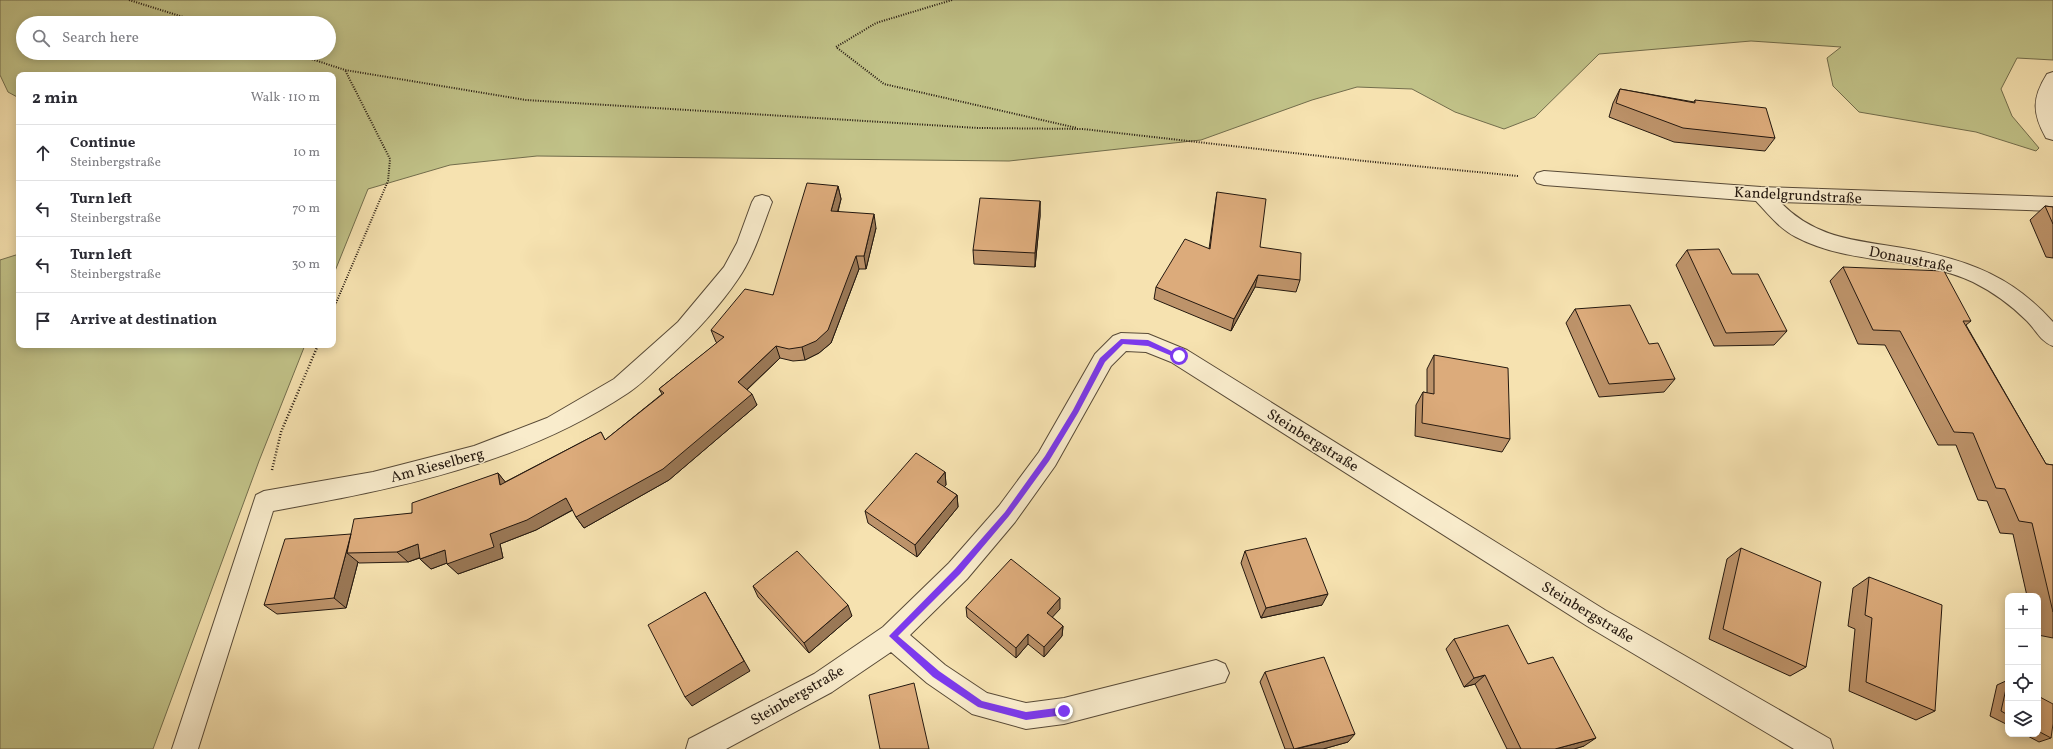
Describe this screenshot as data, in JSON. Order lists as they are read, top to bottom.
{
  "streets": {
    "street": [
      "Kandelgrundstraße",
      "Donaustraße",
      "Steinbergstraße",
      "Am Rieselberg"
    ]
  },
  "crossings": [
    ["Kandelgrundstraße", "Donaustraße"]
  ],
  "page": {
    "search": "Search here",
    "heading": ["2 min", "Walk · 110 m"],
    "list": [
      ["Continue", "Steinbergstraße", "10 m"],
      ["Turn left", "Steinbergstraße", "70 m"],
      ["Turn left", "Steinbergstraße", "30 m"],
      "Arrive at destination"
    ],
    "map_buttons": ["+", "−"]
  }
}
